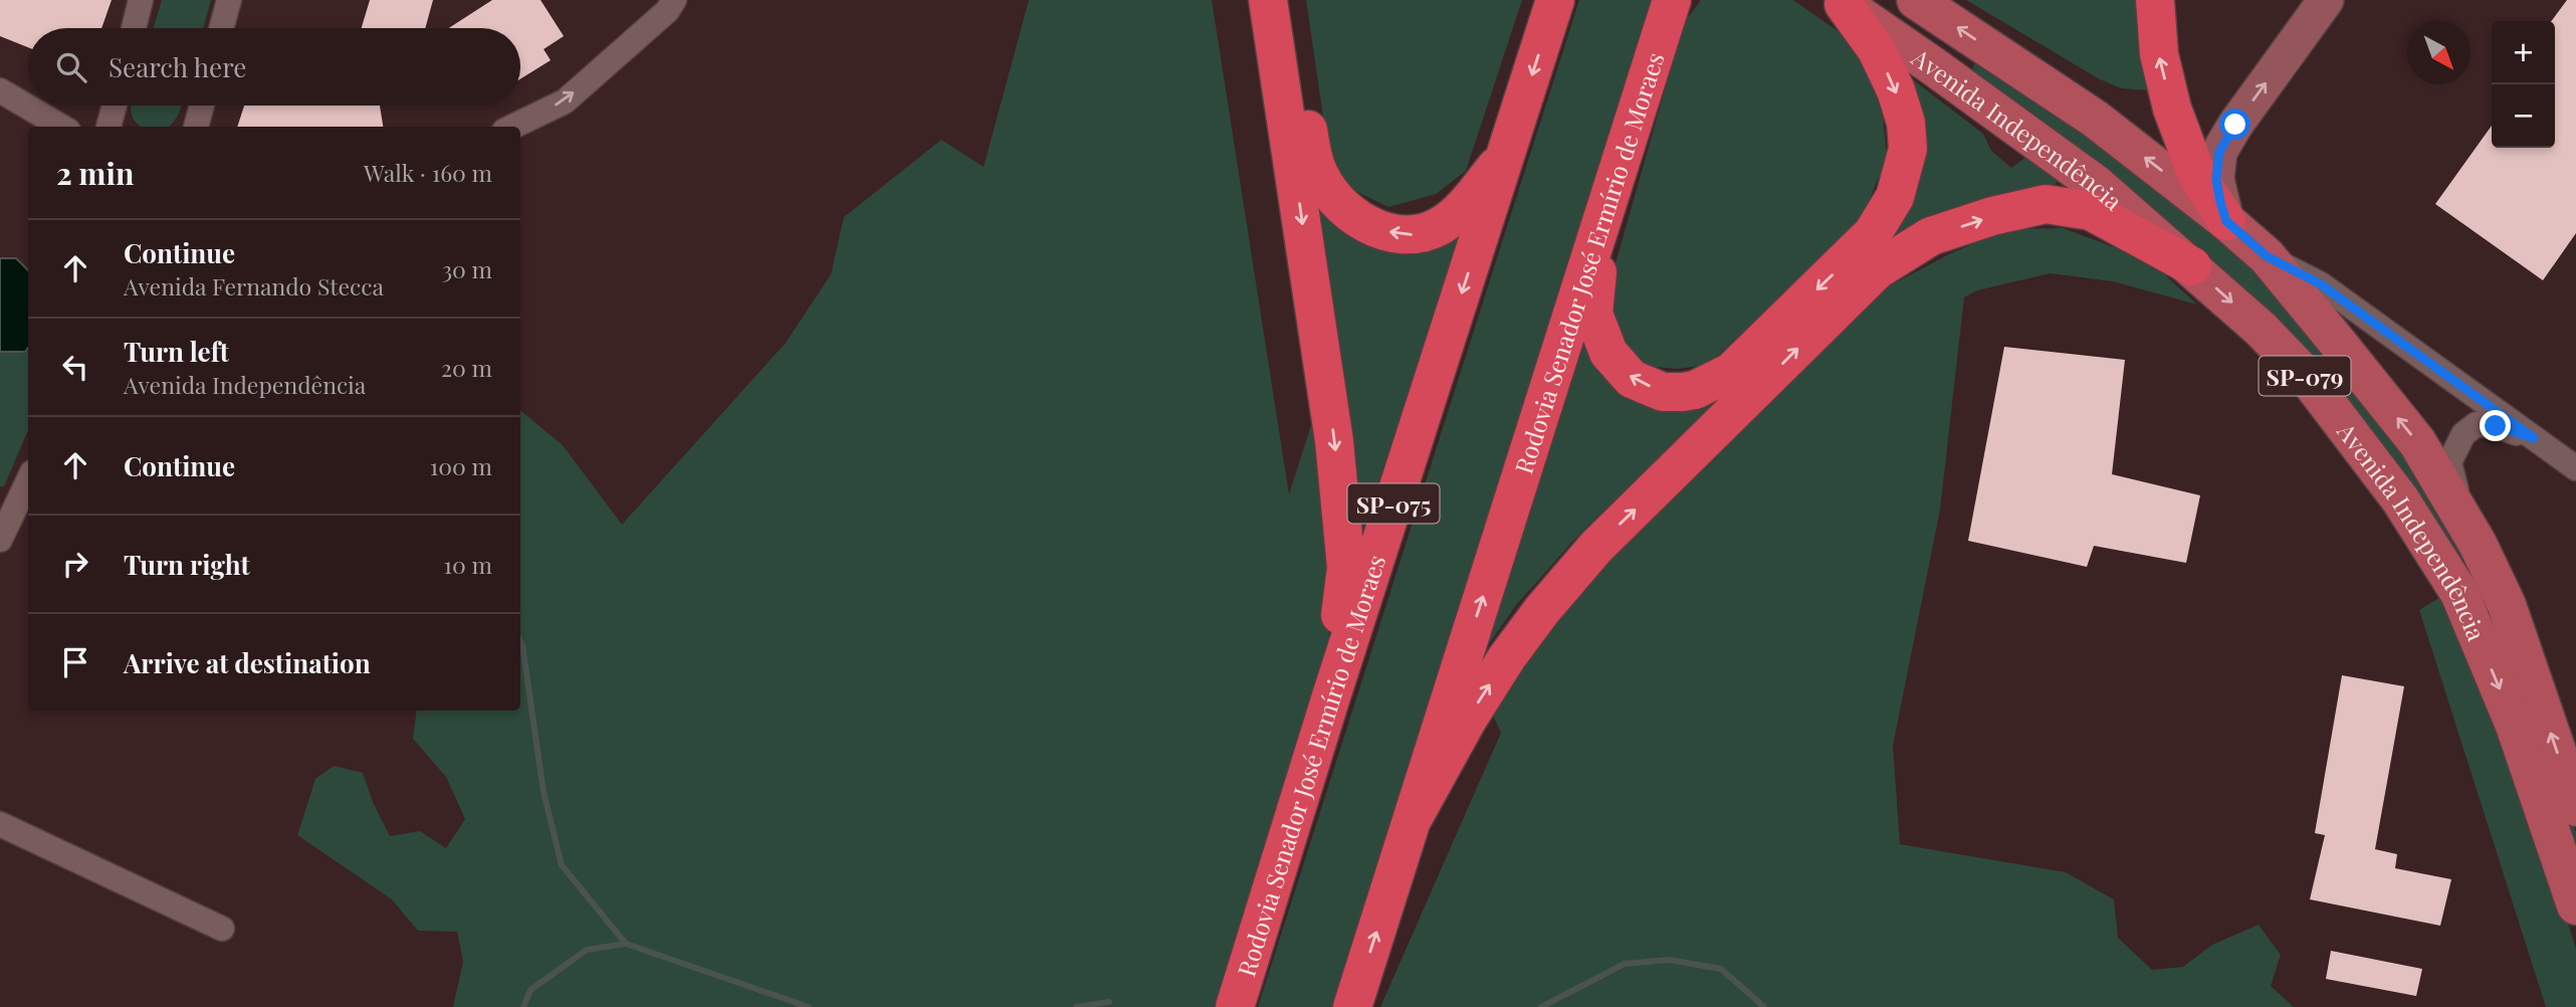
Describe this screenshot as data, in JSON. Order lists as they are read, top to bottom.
{
  "streets": {
    "highway": ["Rodovia Senador José Ermírio de Moraes", "SP-075"],
    "main road": ["Avenida Independência", "SP-079"]
  },
  "north": "bottom right",
  "page": {
    "map_buttons": ["+", "−"],
    "search": "Search here",
    "heading": ["2 min", "Walk · 160 m"],
    "list": [
      ["Continue", "Avenida Fernando Stecca", "30 m"],
      ["Turn left", "Avenida Independência", "20 m"],
      ["Continue", "100 m"],
      ["Turn right", "10 m"],
      "Arrive at destination"
    ]
  }
}
